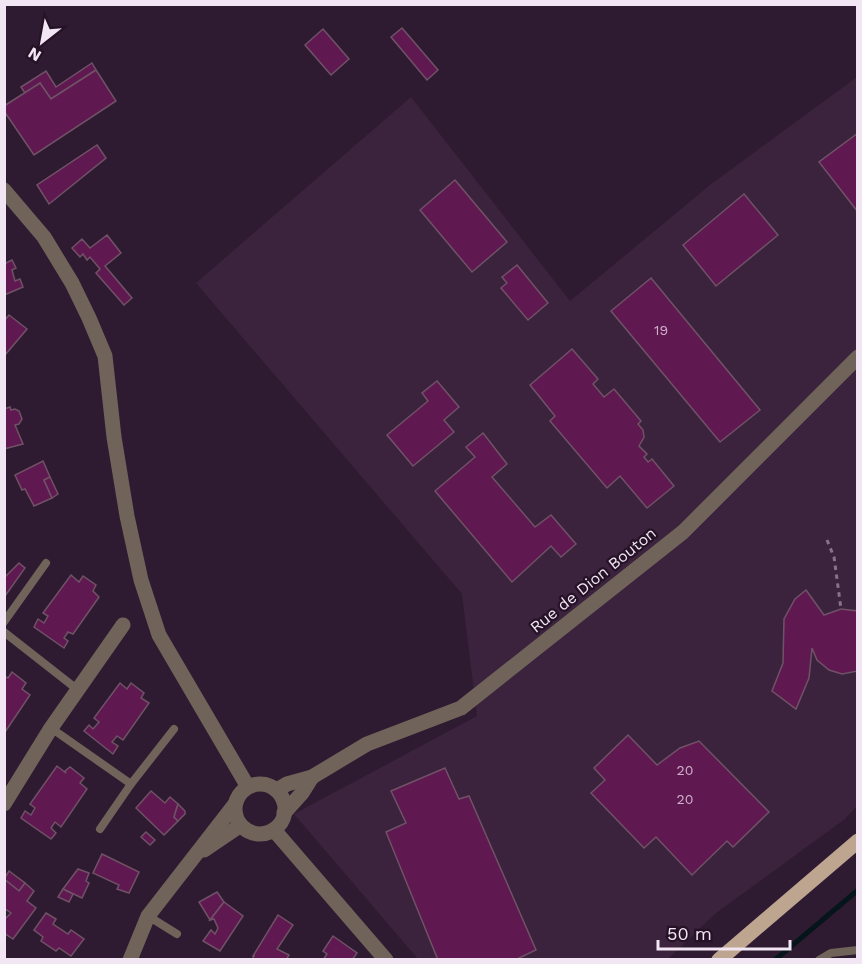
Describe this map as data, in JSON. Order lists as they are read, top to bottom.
{
  "streets": {
    "street": ["Rue de Dion Bouton"]
  },
  "house_numbers": ["19", "20", "20"],
  "scale_bar": "50 m",
  "north": "bottom left"
}
